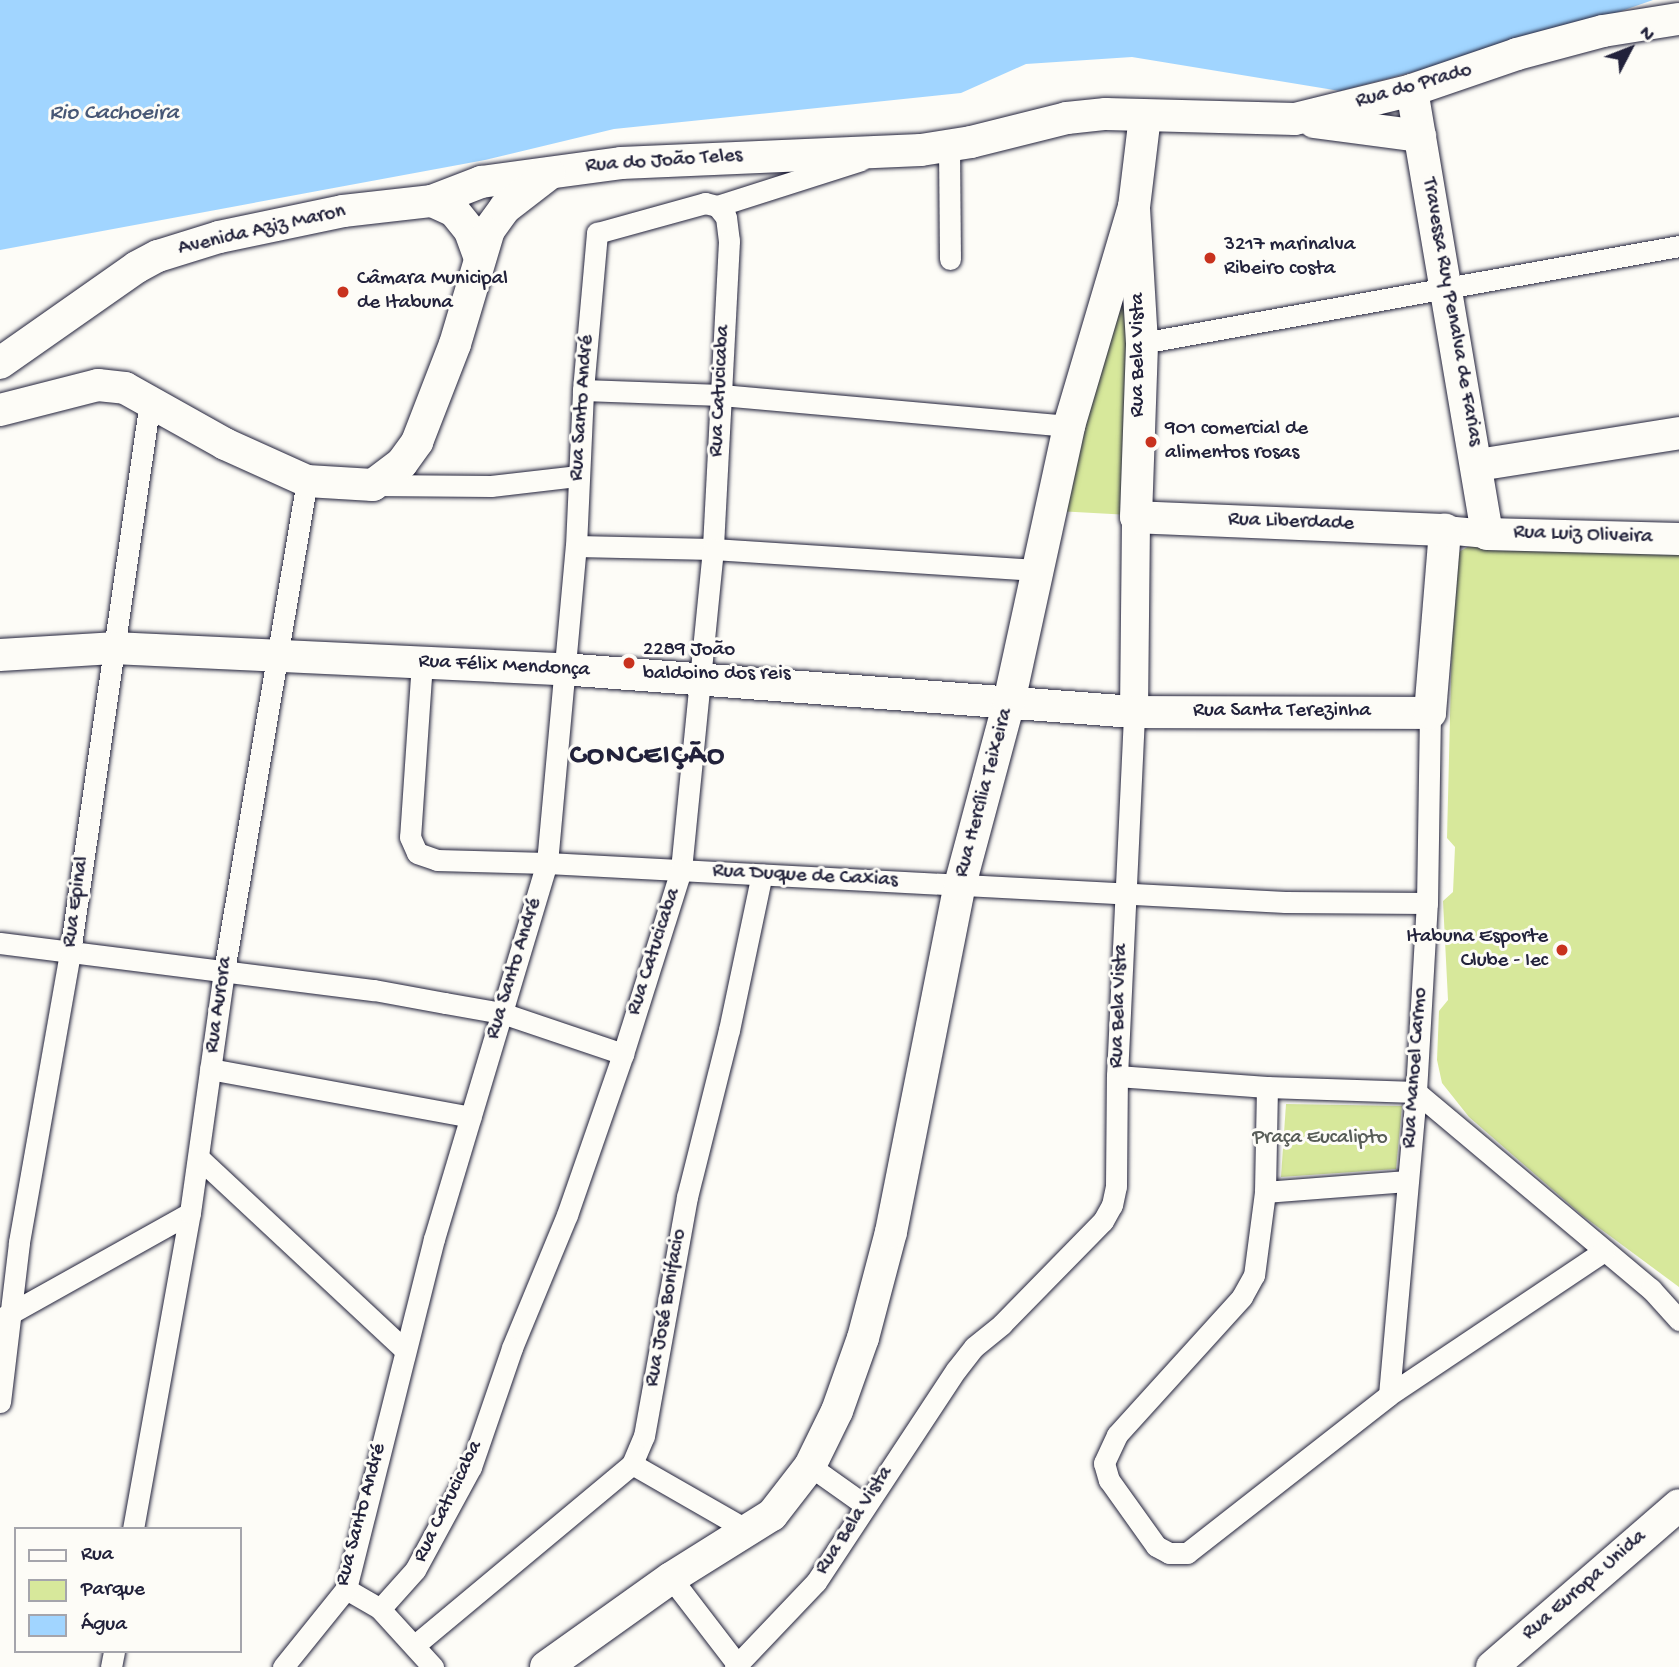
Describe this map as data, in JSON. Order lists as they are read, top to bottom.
{
  "streets": {
    "main road": [
      "Rua do Prado",
      "Rua do João Teles",
      "Avenida Aziz Maron",
      "Travessa Ruy Penalva de Farias",
      "Rua Bela Vista",
      "Rua Liberdade",
      "Rua Luiz Oliveira",
      "Rua Félix Mendonça",
      "Rua Santa Terezinha",
      "Rua Hercília Teixeira",
      "Rua Manoel Carmo",
      "Rua Europa Unida"
    ],
    "street": [
      "Rua Catucicaba",
      "Rua Santo André",
      "Rua Duque de Caxias",
      "Rua Epinal",
      "Rua Aurora",
      "Rua José Bonifacio"
    ]
  },
  "crossings": [
    ["Rua do Prado", "Rua do João Teles"],
    ["Rua do Prado", "Travessa Ruy Penalva de Farias"],
    ["Rua do Prado", "Rua Hercília Teixeira"],
    ["Rua do João Teles", "Avenida Aziz Maron"],
    ["Rua do João Teles", "Rua Hercília Teixeira"],
    ["Travessa Ruy Penalva de Farias", "Rua Luiz Oliveira"],
    ["Rua Bela Vista", "Rua Liberdade"],
    ["Rua Bela Vista", "Rua Félix Mendonça"],
    ["Rua Bela Vista", "Rua Santa Terezinha"],
    ["Rua Bela Vista", "Rua Hercília Teixeira"],
    ["Rua Bela Vista", "Rua Duque de Caxias"],
    ["Rua Catucicaba", "Rua Santo André"],
    ["Rua Catucicaba", "Rua Félix Mendonça"],
    ["Rua Catucicaba", "Rua Duque de Caxias"],
    ["Rua Santo André", "Rua Félix Mendonça"],
    ["Rua Santo André", "Rua Duque de Caxias"],
    ["Rua Liberdade", "Rua Manoel Carmo"],
    ["Rua Félix Mendonça", "Rua Santa Terezinha"],
    ["Rua Félix Mendonça", "Rua Hercília Teixeira"],
    ["Rua Félix Mendonça", "Rua Duque de Caxias"],
    ["Rua Félix Mendonça", "Rua Epinal"],
    ["Rua Félix Mendonça", "Rua Aurora"],
    ["Rua Santa Terezinha", "Rua Manoel Carmo"],
    ["Rua Hercília Teixeira", "Rua Duque de Caxias"],
    ["Rua Duque de Caxias", "Rua Manoel Carmo"],
    ["Rua Duque de Caxias", "Rua José Bonifacio"]
  ],
  "districts": ["CONCEIÇÃO"],
  "water": ["Rio Cachoeira"],
  "parks": ["Praça Eucalipto"],
  "places": [
    "3217 marinalva Ribeiro costa",
    "Câmara Municipal de Itabuna",
    "901 comercial de alimentos rosas",
    "2289 João baldoino dos reis",
    "Itabuna Esporte Clube - Iec"
  ],
  "legend": ["Rua", "Parque", "Água"],
  "north": "top right"
}
